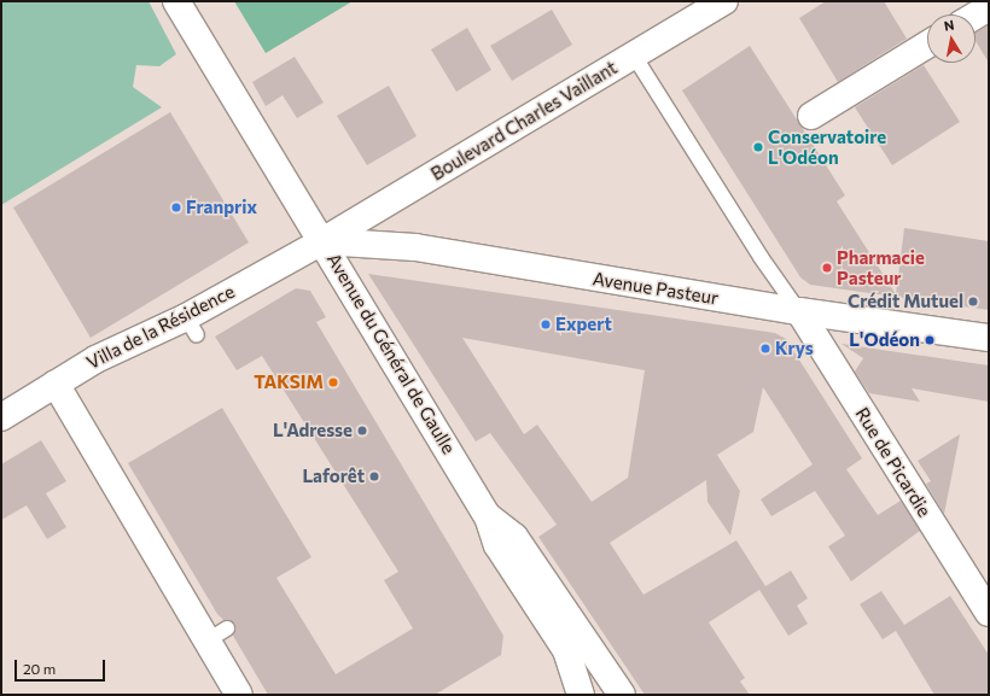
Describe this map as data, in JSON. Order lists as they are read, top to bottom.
{
  "streets": {
    "street": [
      "Boulevard Charles Vaillant",
      "Avenue Pasteur",
      "Villa de la Résidence",
      "Avenue du Général de Gaulle",
      "Rue de Picardie"
    ]
  },
  "crossings": [
    ["Boulevard Charles Vaillant", "Avenue Pasteur"],
    ["Boulevard Charles Vaillant", "Villa de la Résidence"],
    ["Boulevard Charles Vaillant", "Avenue du Général de Gaulle"],
    ["Avenue Pasteur", "Villa de la Résidence"],
    ["Avenue Pasteur", "Avenue du Général de Gaulle"],
    ["Avenue Pasteur", "Rue de Picardie"],
    ["Villa de la Résidence", "Avenue du Général de Gaulle"]
  ],
  "places": [
    "Conservatoire L'Odéon",
    "Franprix",
    "Pharmacie Pasteur",
    "Crédit Mutuel",
    "Expert",
    "L'Odéon",
    "Krys",
    "TAKSIM",
    "L'Adresse",
    "Laforêt"
  ],
  "scale_bar": "20 m",
  "north": "top"
}
